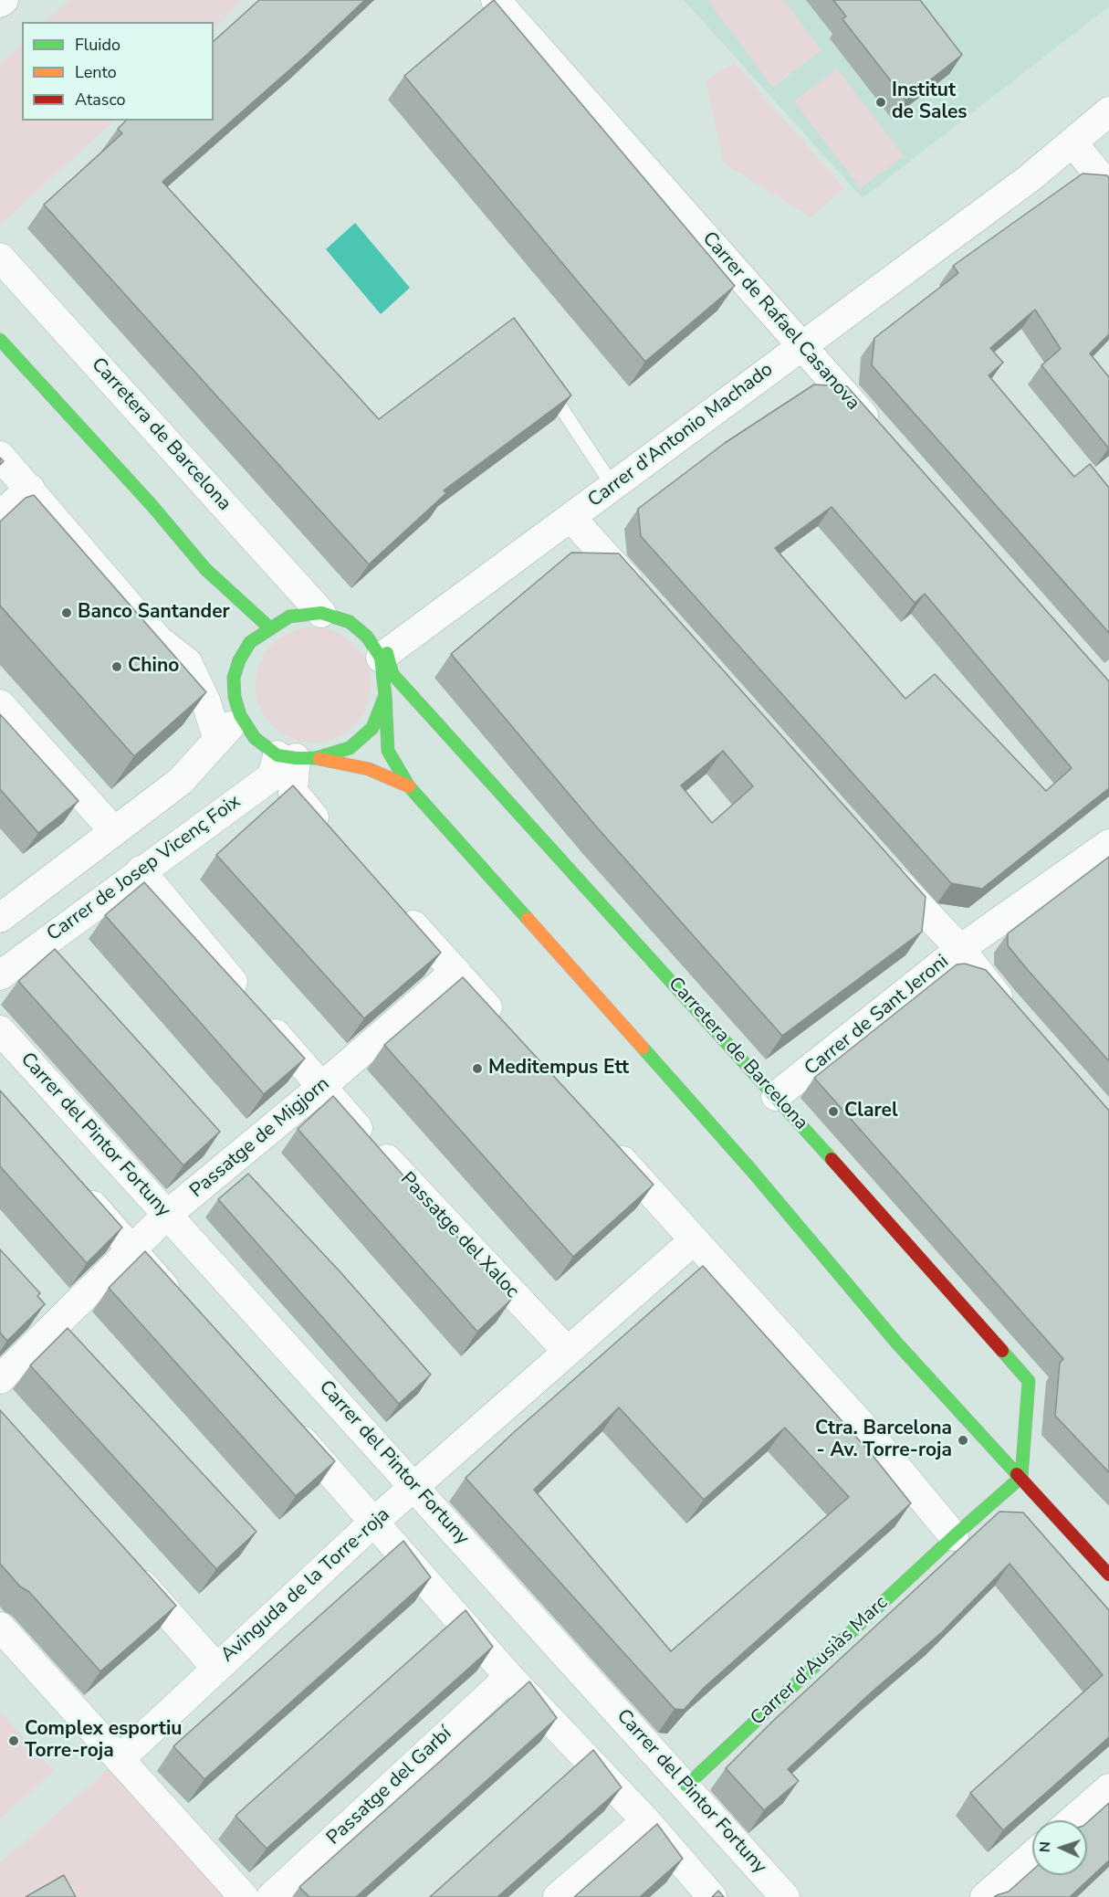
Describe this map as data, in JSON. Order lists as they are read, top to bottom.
{
  "streets": {
    "street": [
      "Carrer de Rafael Casanova",
      "Carretera de Barcelona",
      "Carrer d'Antonio Machado",
      "Carrer de Josep Vicenç Foix",
      "Carrer de Sant Jeroni",
      "Carrer del Pintor Fortuny",
      "Passatge de Migjorn",
      "Passatge del Xaloc",
      "Avinguda de la Torre-roja",
      "Carrer d'Ausiàs Marc",
      "Passatge del Garbí"
    ]
  },
  "crossings": [
    ["Carrer de Rafael Casanova", "Carrer d'Antonio Machado"],
    ["Carretera de Barcelona", "Carrer d'Antonio Machado"],
    ["Carretera de Barcelona", "Carrer de Josep Vicenç Foix"],
    ["Carretera de Barcelona", "Carrer de Sant Jeroni"],
    ["Carretera de Barcelona", "Carrer d'Ausiàs Marc"],
    ["Carrer d'Antonio Machado", "Carrer de Josep Vicenç Foix"],
    ["Carrer de Josep Vicenç Foix", "Passatge del Xaloc"],
    ["Carrer del Pintor Fortuny", "Passatge de Migjorn"],
    ["Carrer del Pintor Fortuny", "Avinguda de la Torre-roja"],
    ["Carrer del Pintor Fortuny", "Carrer d'Ausiàs Marc"],
    ["Passatge de Migjorn", "Passatge del Xaloc"],
    ["Passatge del Xaloc", "Avinguda de la Torre-roja"]
  ],
  "places": [
    "Institut de Sales",
    "Banco Santander",
    "Chino",
    "Meditempus Ett",
    "Clarel",
    "Ctra. Barcelona - Av. Torre-roja",
    "Complex esportiu Torre-roja"
  ],
  "legend": ["Fluido", "Lento", "Atasco"],
  "north": "left"
}
